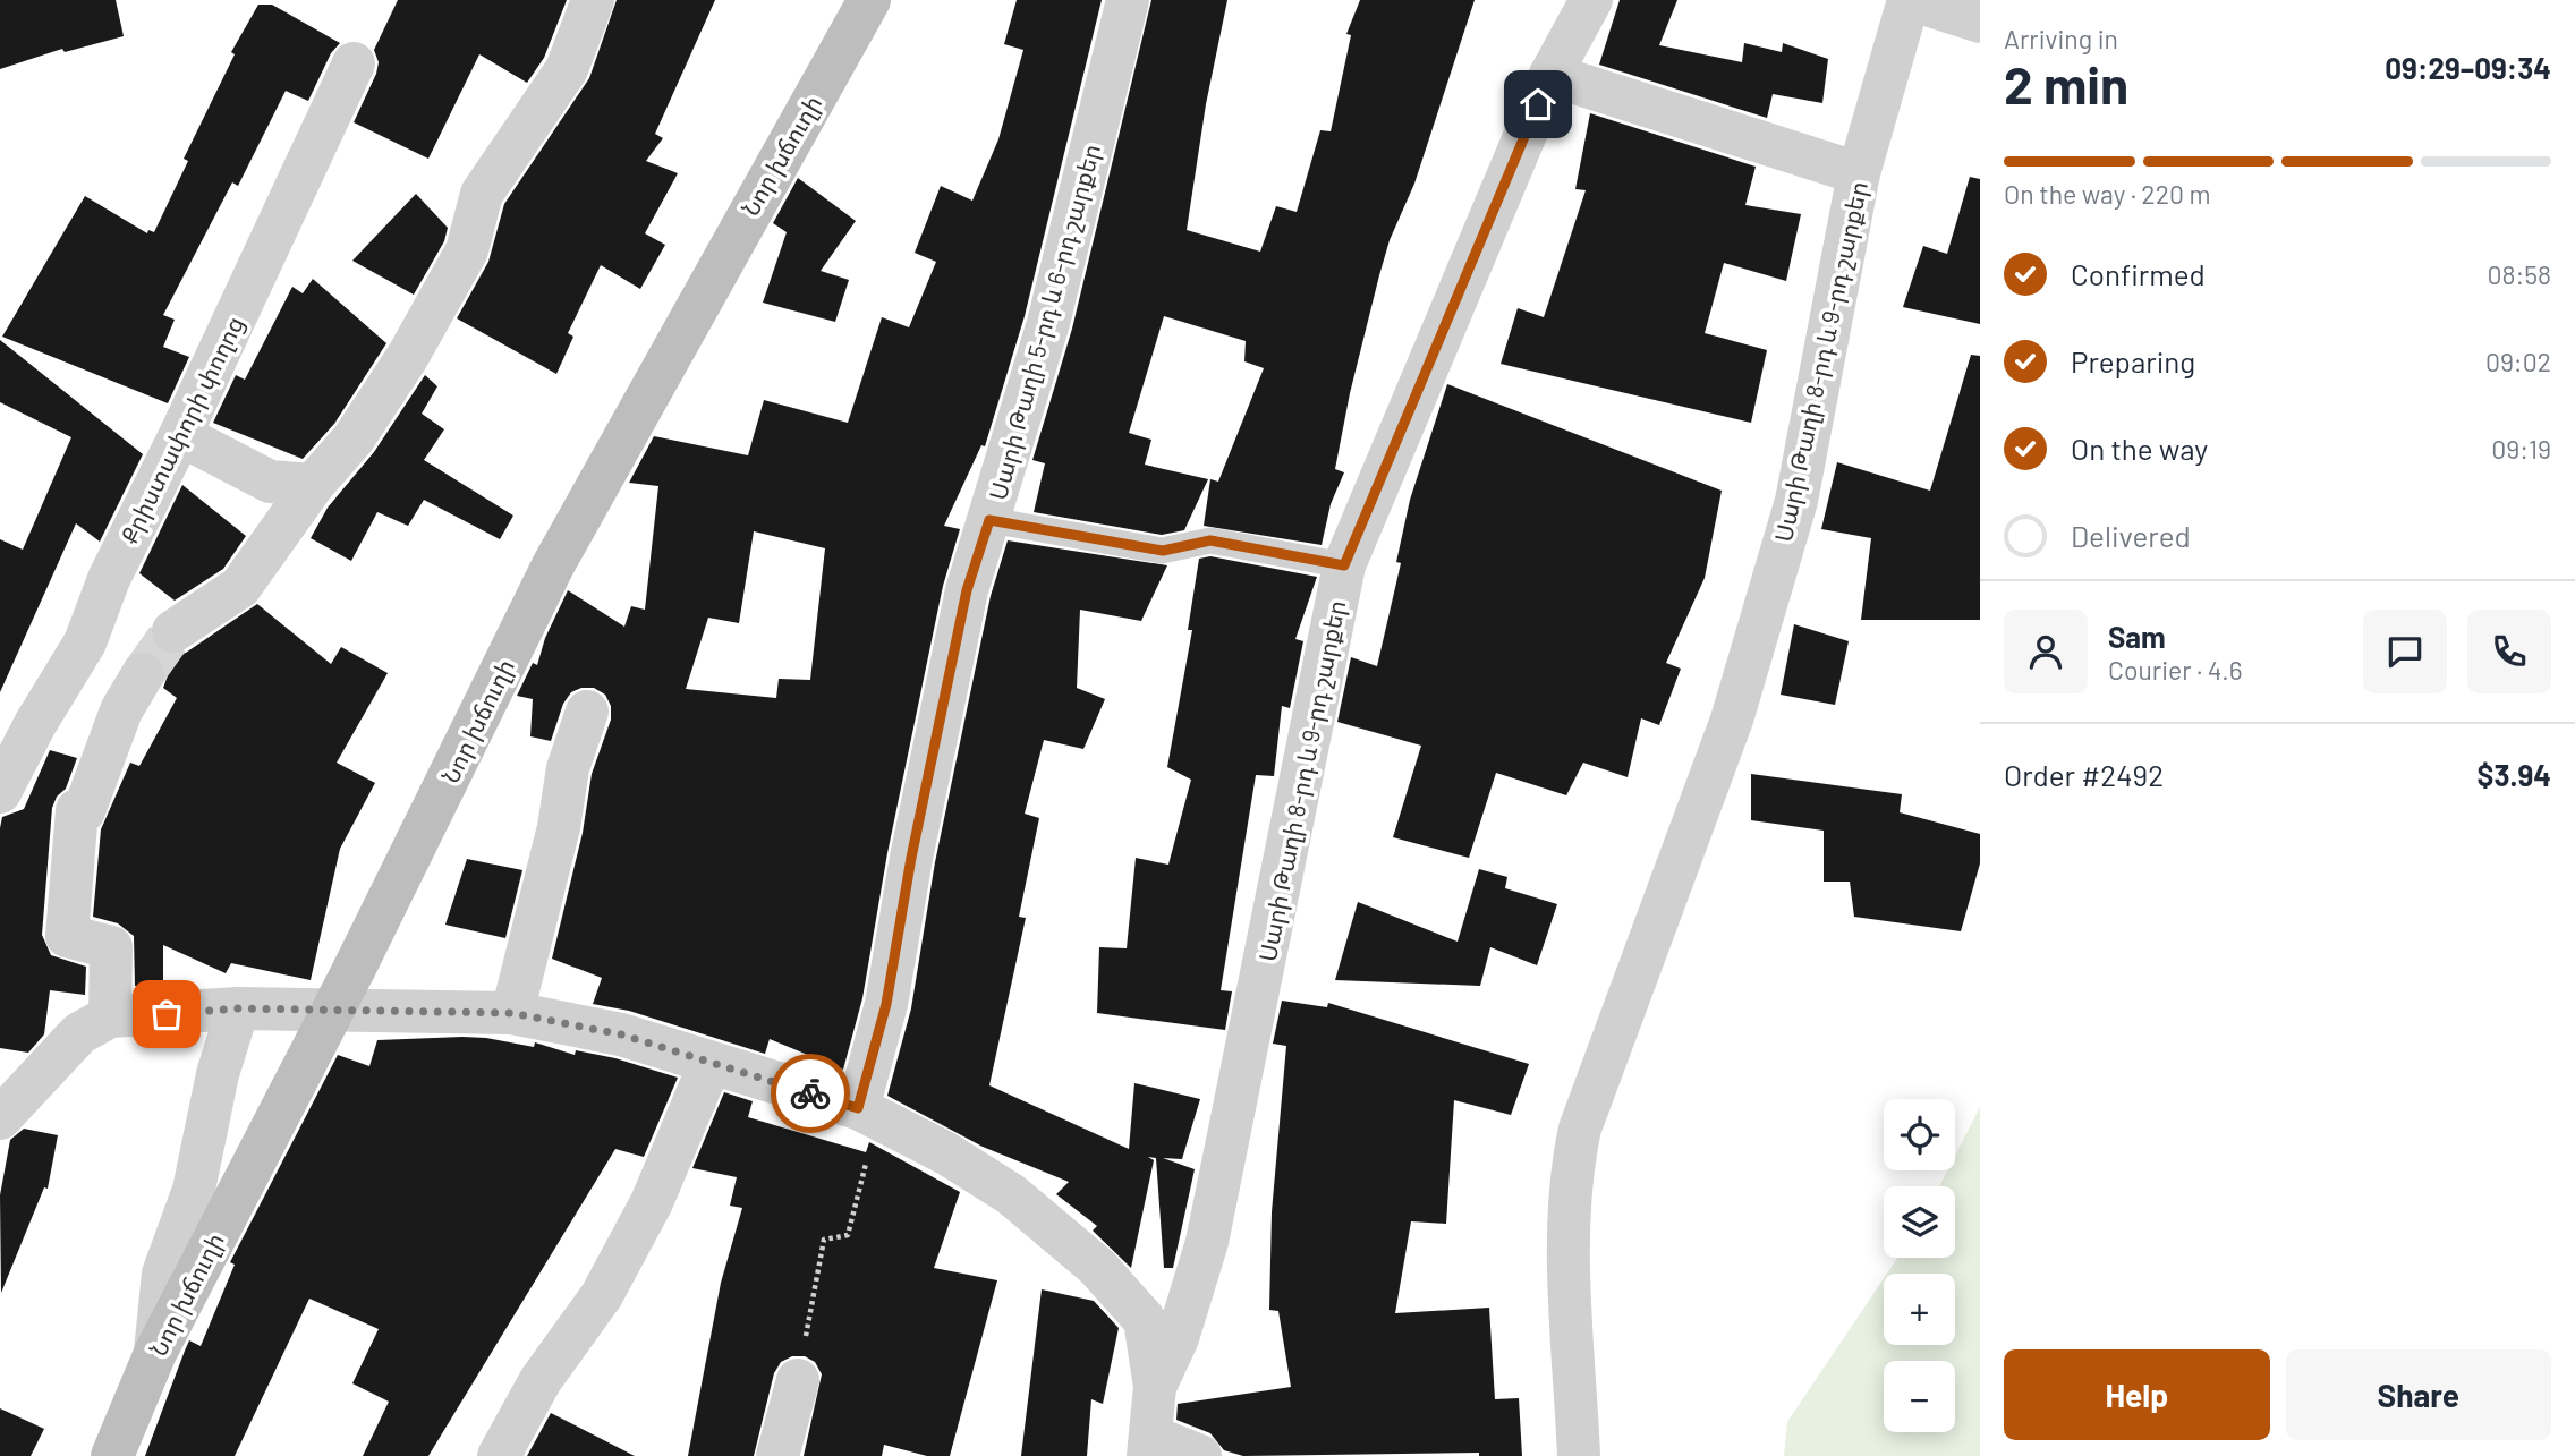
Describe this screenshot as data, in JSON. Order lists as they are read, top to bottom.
{
  "streets": {
    "main road": ["Նոր խճուղի"],
    "street": ["Սարի Թաղի 5-րդ և 6-րդ շարքեր", "Սարի Թաղի 8-րդ և 9-րդ շարքեր", "Քրիստափորի փողոց"]
  },
  "page": {
    "heading": ["2 min", "Arriving in", "09:29–09:34"],
    "panel": [
      "Sam",
      "Courier · 4.6",
      "Order #2492",
      "$3.94"
    ],
    "bar": "On the way · 220 m",
    "list": [
      ["Confirmed", "08:58"],
      ["Preparing", "09:02"],
      ["On the way", "09:19"],
      "Delivered"
    ],
    "map_buttons": ["+", "−"],
    "buttons": ["Help", "Share"]
  }
}
